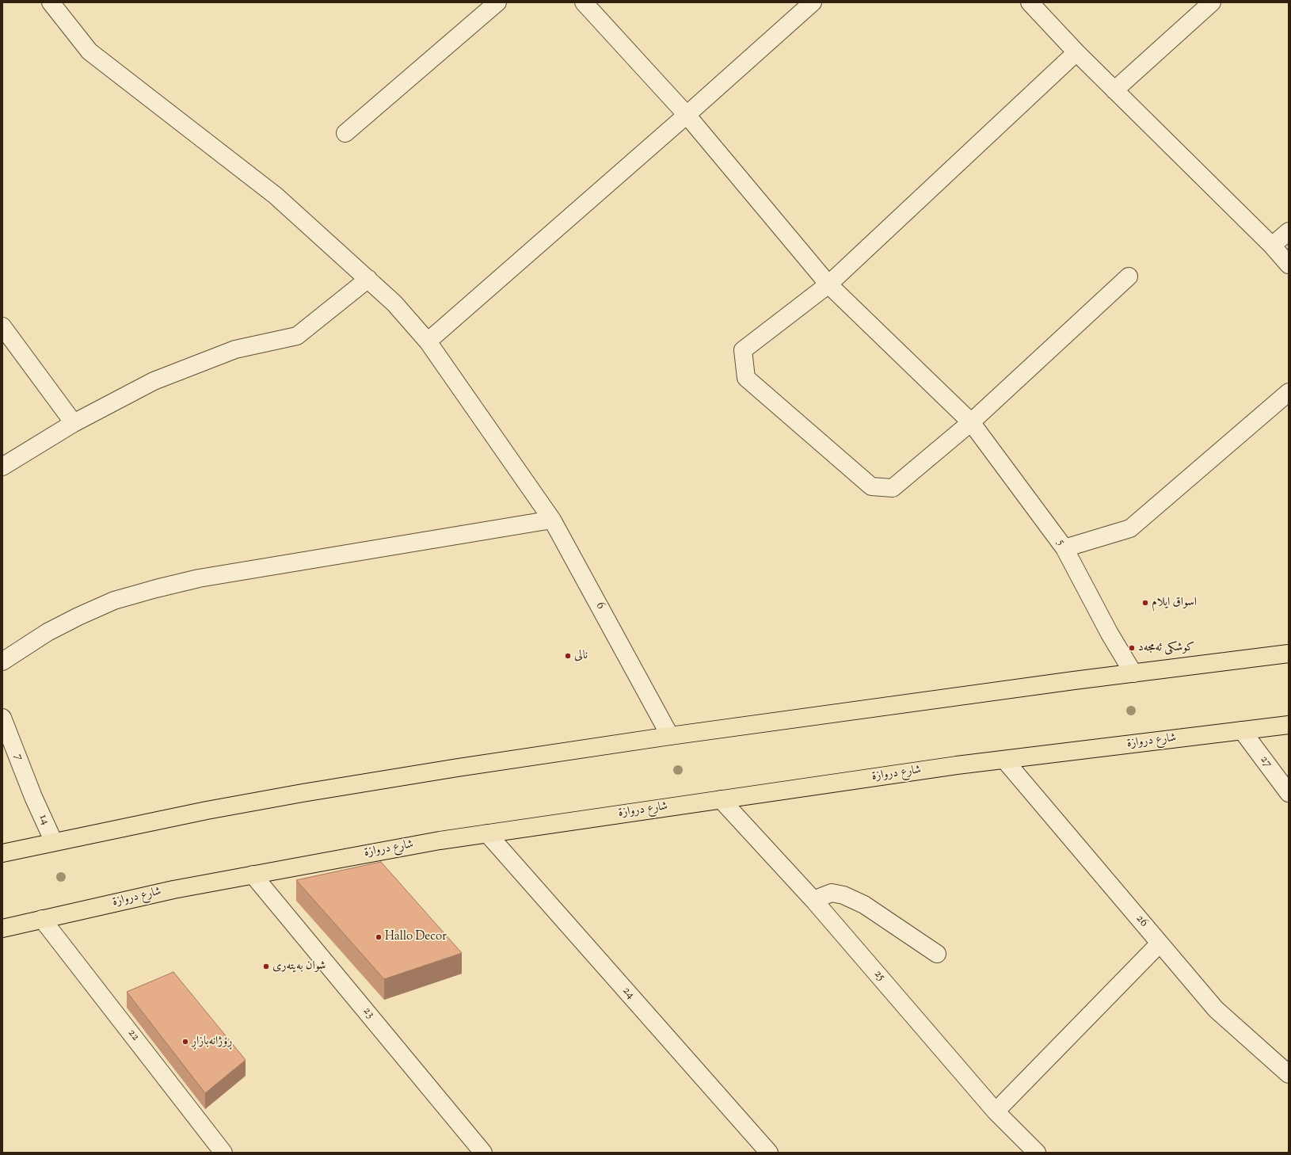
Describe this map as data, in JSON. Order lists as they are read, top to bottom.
{
  "streets": {
    "main road": ["شارع دروازة"],
    "street": [
      "5",
      "6",
      "7",
      "27",
      "14",
      "26",
      "25",
      "24",
      "23",
      "22"
    ]
  },
  "crossings": [
    ["شارع دروازة", "27"],
    ["شارع دروازة", "26"],
    ["شارع دروازة", "25"],
    ["شارع دروازة", "24"],
    ["شارع دروازة", "23"],
    ["شارع دروازة", "22"],
    ["7", "14"]
  ],
  "places": [
    "اسواق ایلام",
    "کوشکی ئەمجەد",
    "نالی",
    "Hallo Decor",
    "شوان بەیتەری",
    "ڕۆژانەبازاڕ"
  ]
}
